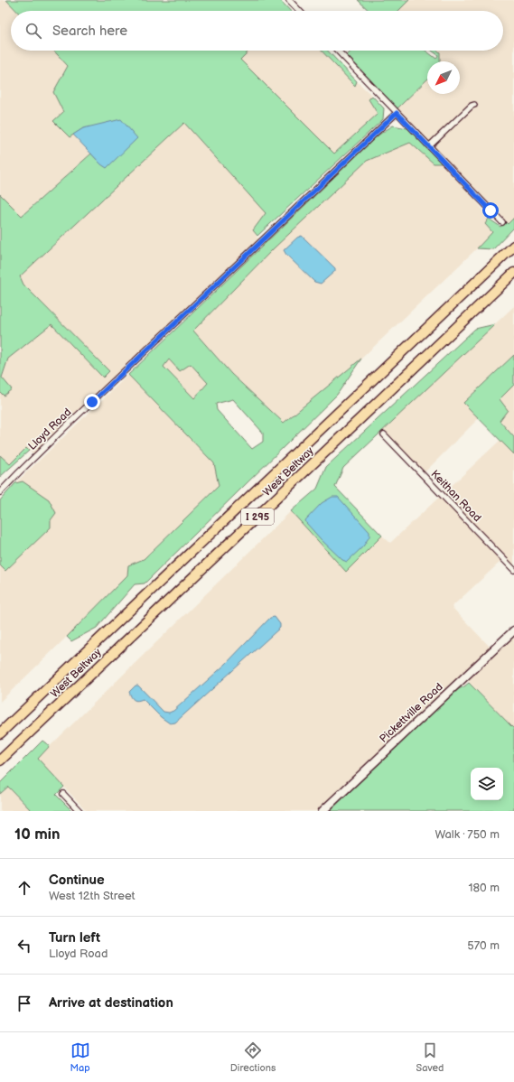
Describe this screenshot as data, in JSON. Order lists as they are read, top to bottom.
{
  "streets": {
    "highway": ["West Beltway", "I 295"],
    "street": ["Lloyd Road", "Keithan Road", "Pickettville Road"]
  },
  "north": "bottom left",
  "page": {
    "search": "Search here",
    "heading": ["10 min", "Walk · 750 m"],
    "list": [
      ["Continue", "West 12th Street", "180 m"],
      ["Turn left", "Lloyd Road", "570 m"],
      "Arrive at destination"
    ],
    "nav": ["Map", "Directions", "Saved"]
  }
}
